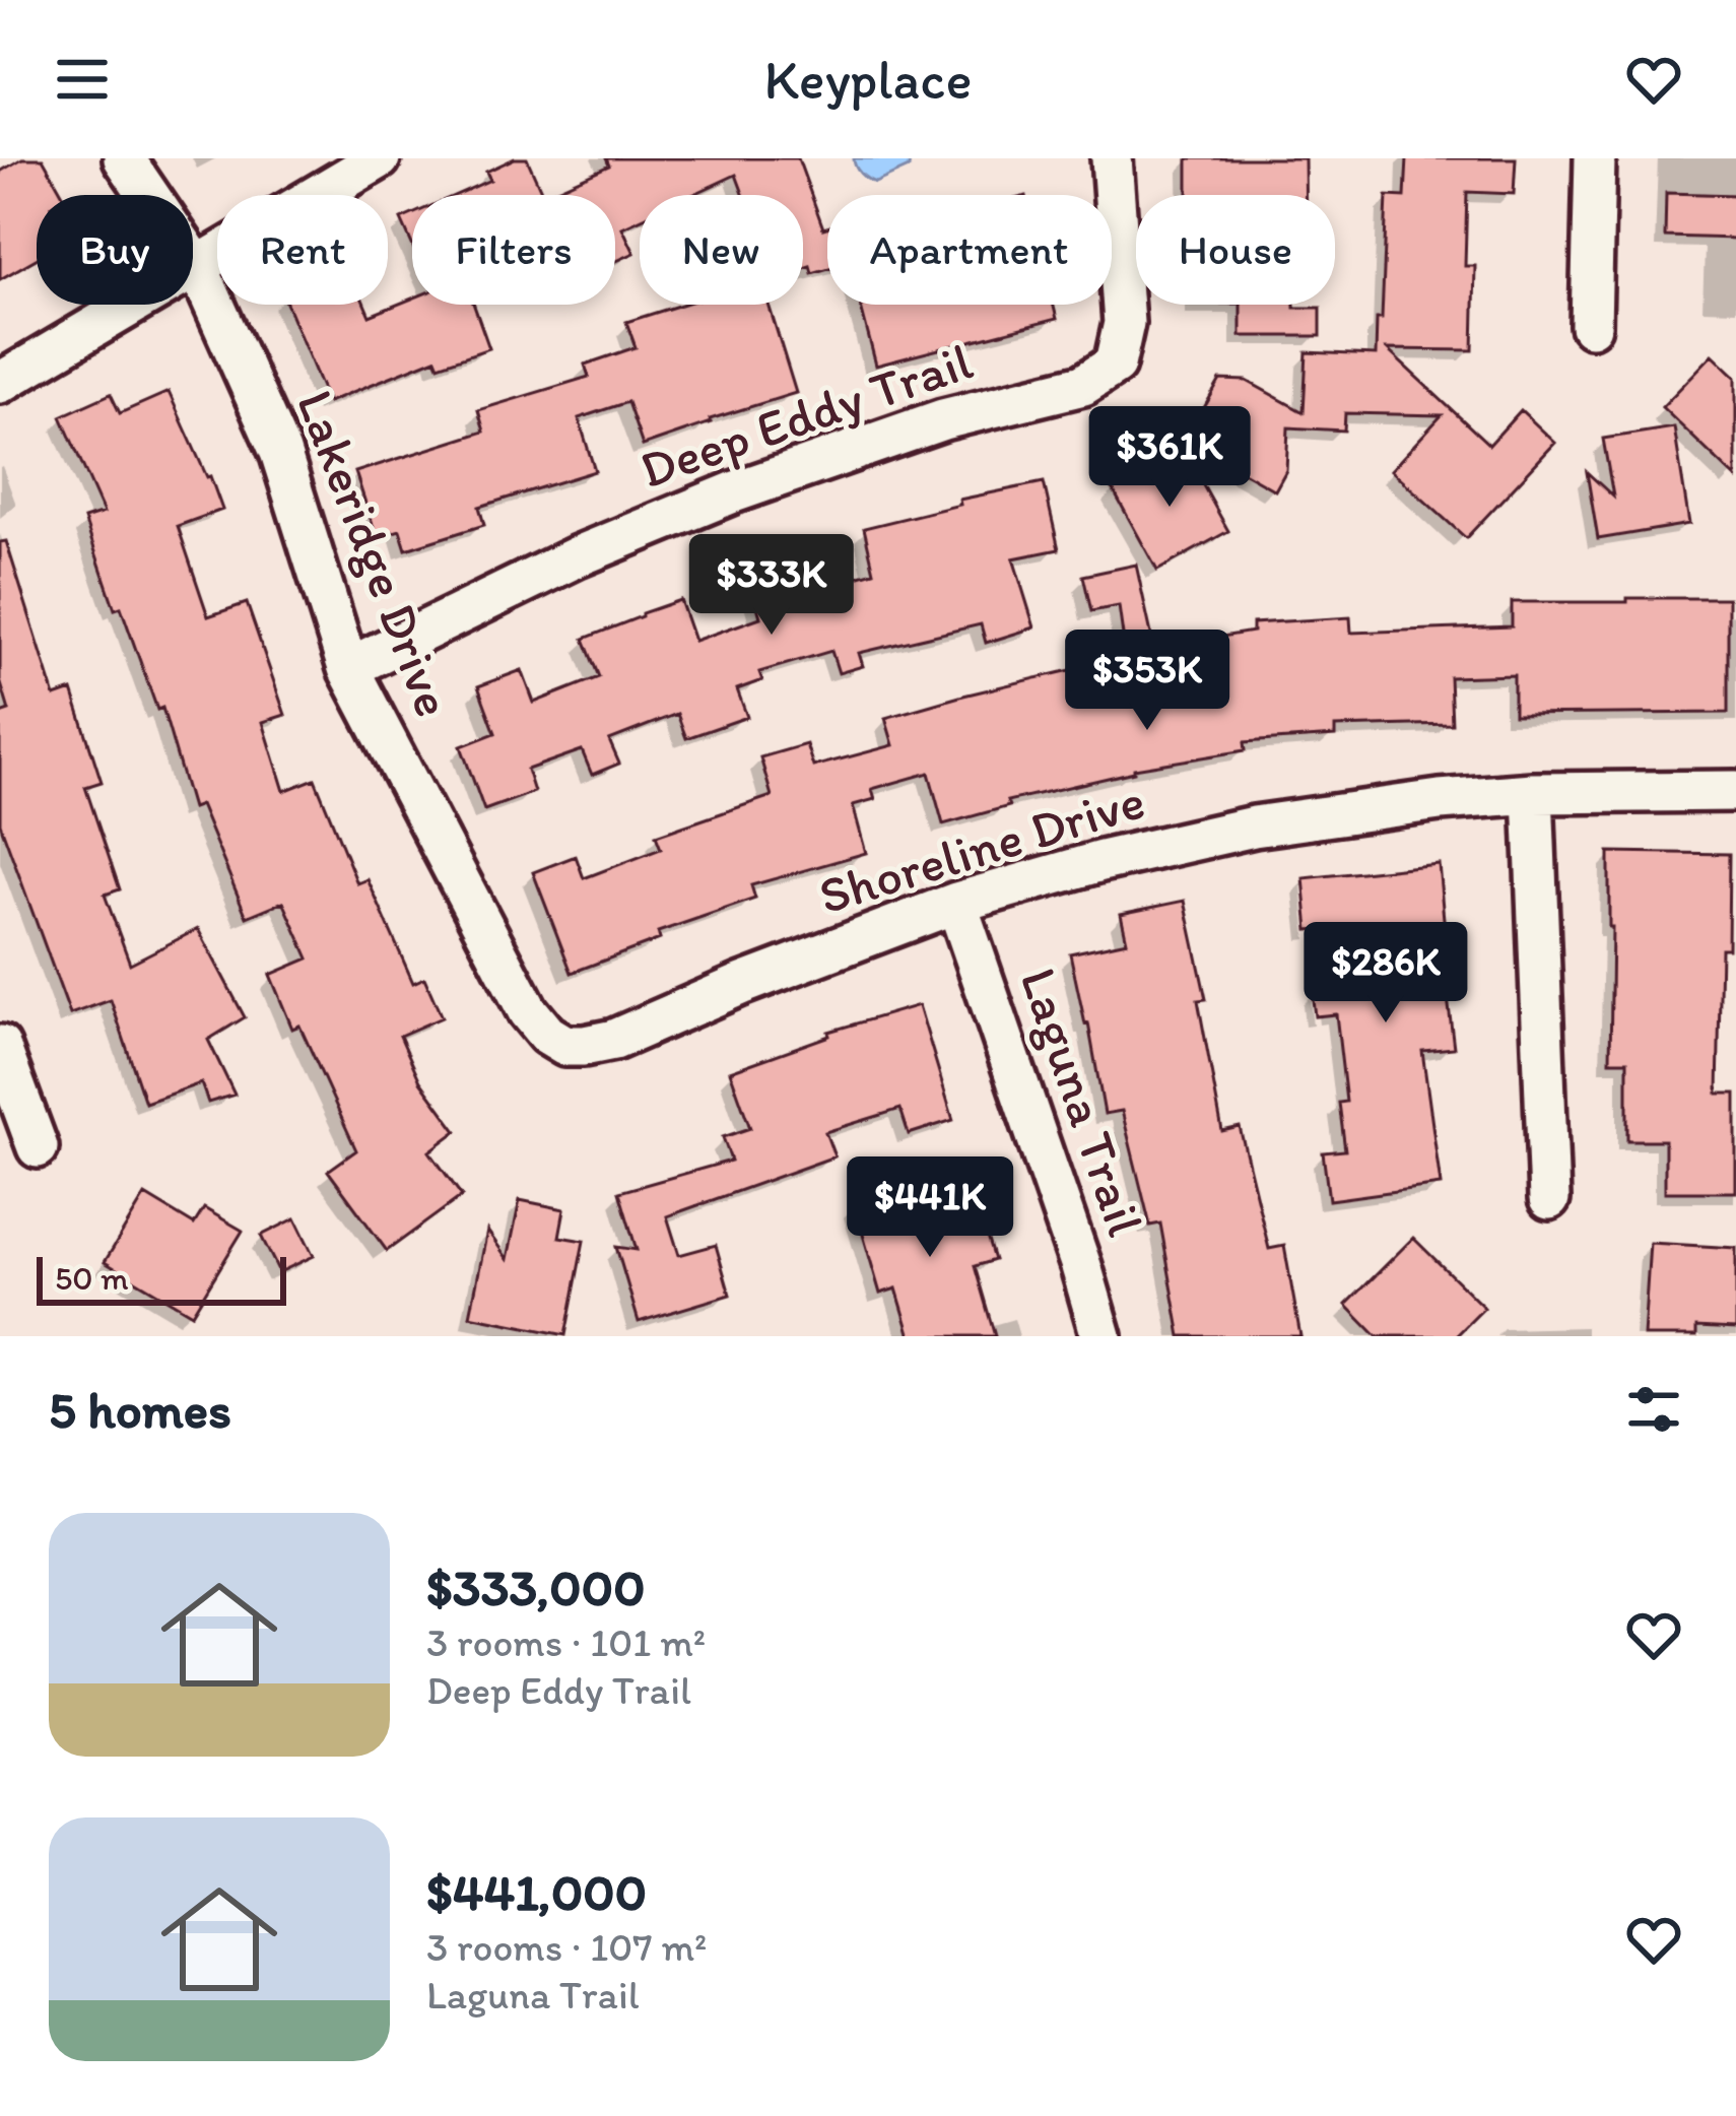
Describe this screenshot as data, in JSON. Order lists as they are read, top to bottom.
{
  "streets": {
    "street": [
      "Deep Eddy Trail",
      "Lakeridge Drive",
      "Shoreline Drive",
      "Laguna Trail"
    ]
  },
  "crossings": [
    ["Deep Eddy Trail", "Lakeridge Drive"],
    ["Lakeridge Drive", "Shoreline Drive"],
    ["Shoreline Drive", "Laguna Trail"]
  ],
  "scale_bar": "50 m",
  "page": {
    "header": "Keyplace",
    "chip": [
      "Buy",
      "Rent",
      "Filters",
      "New",
      "Apartment",
      "House"
    ],
    "price": [
      "$361K",
      "$333K",
      "$353K",
      "$286K",
      "$441K"
    ],
    "scale": "50 m",
    "heading": "5 homes",
    "list": [
      {
        "name": "$333,000",
        "note": "3 rooms · 101 m² · Deep Eddy Trail"
      },
      {
        "name": "$441,000",
        "note": "3 rooms · 107 m² · Laguna Trail"
      }
    ]
  }
}
